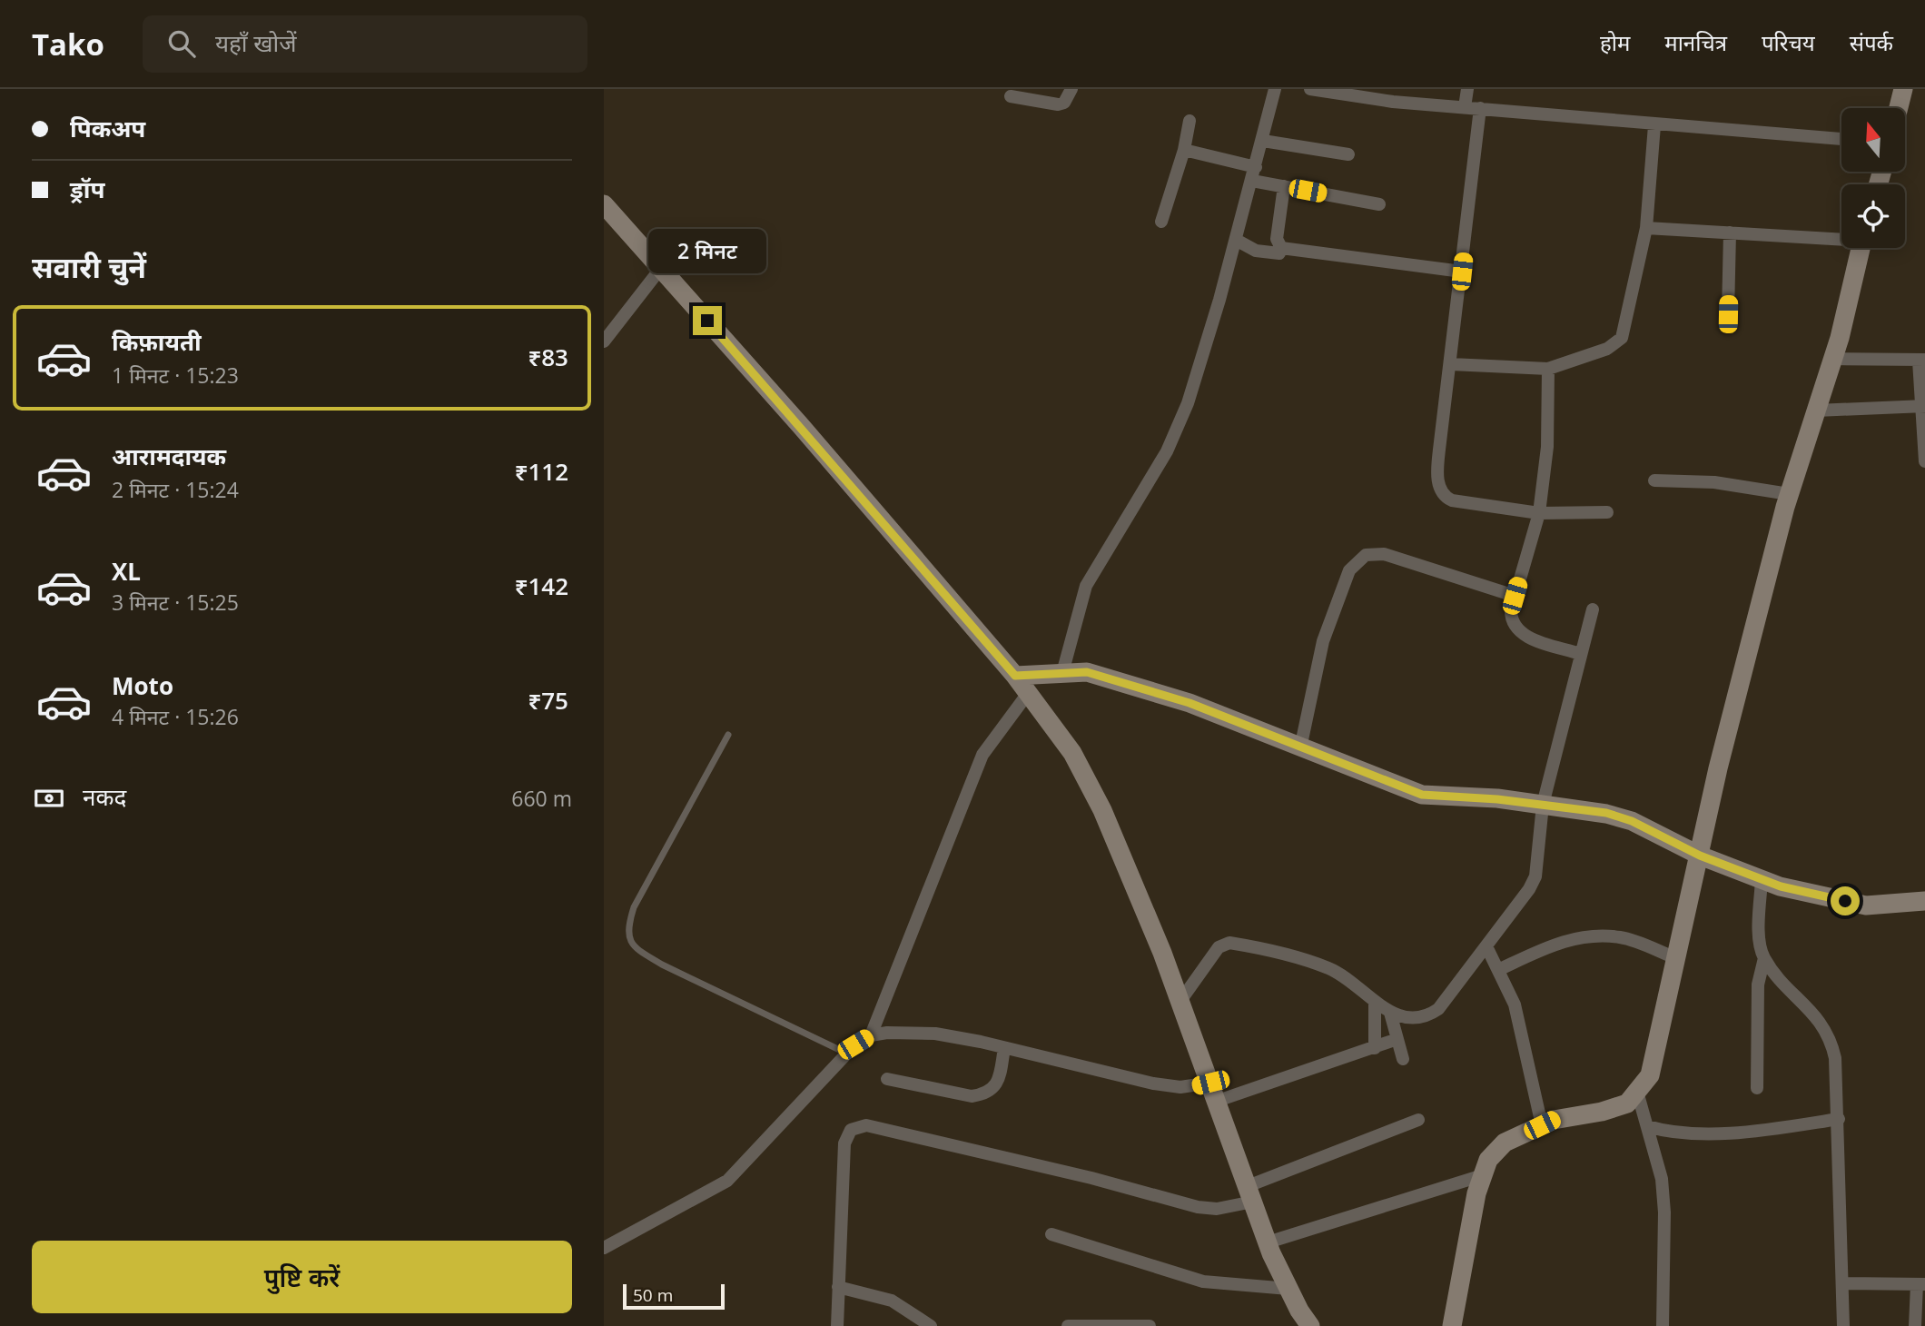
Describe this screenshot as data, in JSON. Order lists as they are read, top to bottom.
{
  "scale_bar": "50 m",
  "north": "top",
  "page": {
    "header": "Tako",
    "search": "यहाँ खोजें",
    "nav": [
      "होम",
      "मानचित्र",
      "परिचय",
      "संपर्क"
    ],
    "banner": ["पिकअप", "ड्रॉप"],
    "heading": "सवारी चुनें",
    "bubble": "2 मिनट",
    "list": [
      {
        "name": "किफ़ायती",
        "note": "1 मिनट · 15:23",
        "value": "₹83"
      },
      {
        "name": "आरामदायक",
        "note": "2 मिनट · 15:24",
        "value": "₹112"
      },
      {
        "name": "XL",
        "note": "3 मिनट · 15:25",
        "value": "₹142"
      },
      {
        "name": "Moto",
        "note": "4 मिनट · 15:26",
        "value": "₹75"
      }
    ],
    "pay": ["नकद", "660 m"],
    "buttons": "पुष्टि करें",
    "scale": "50 m"
  }
}
